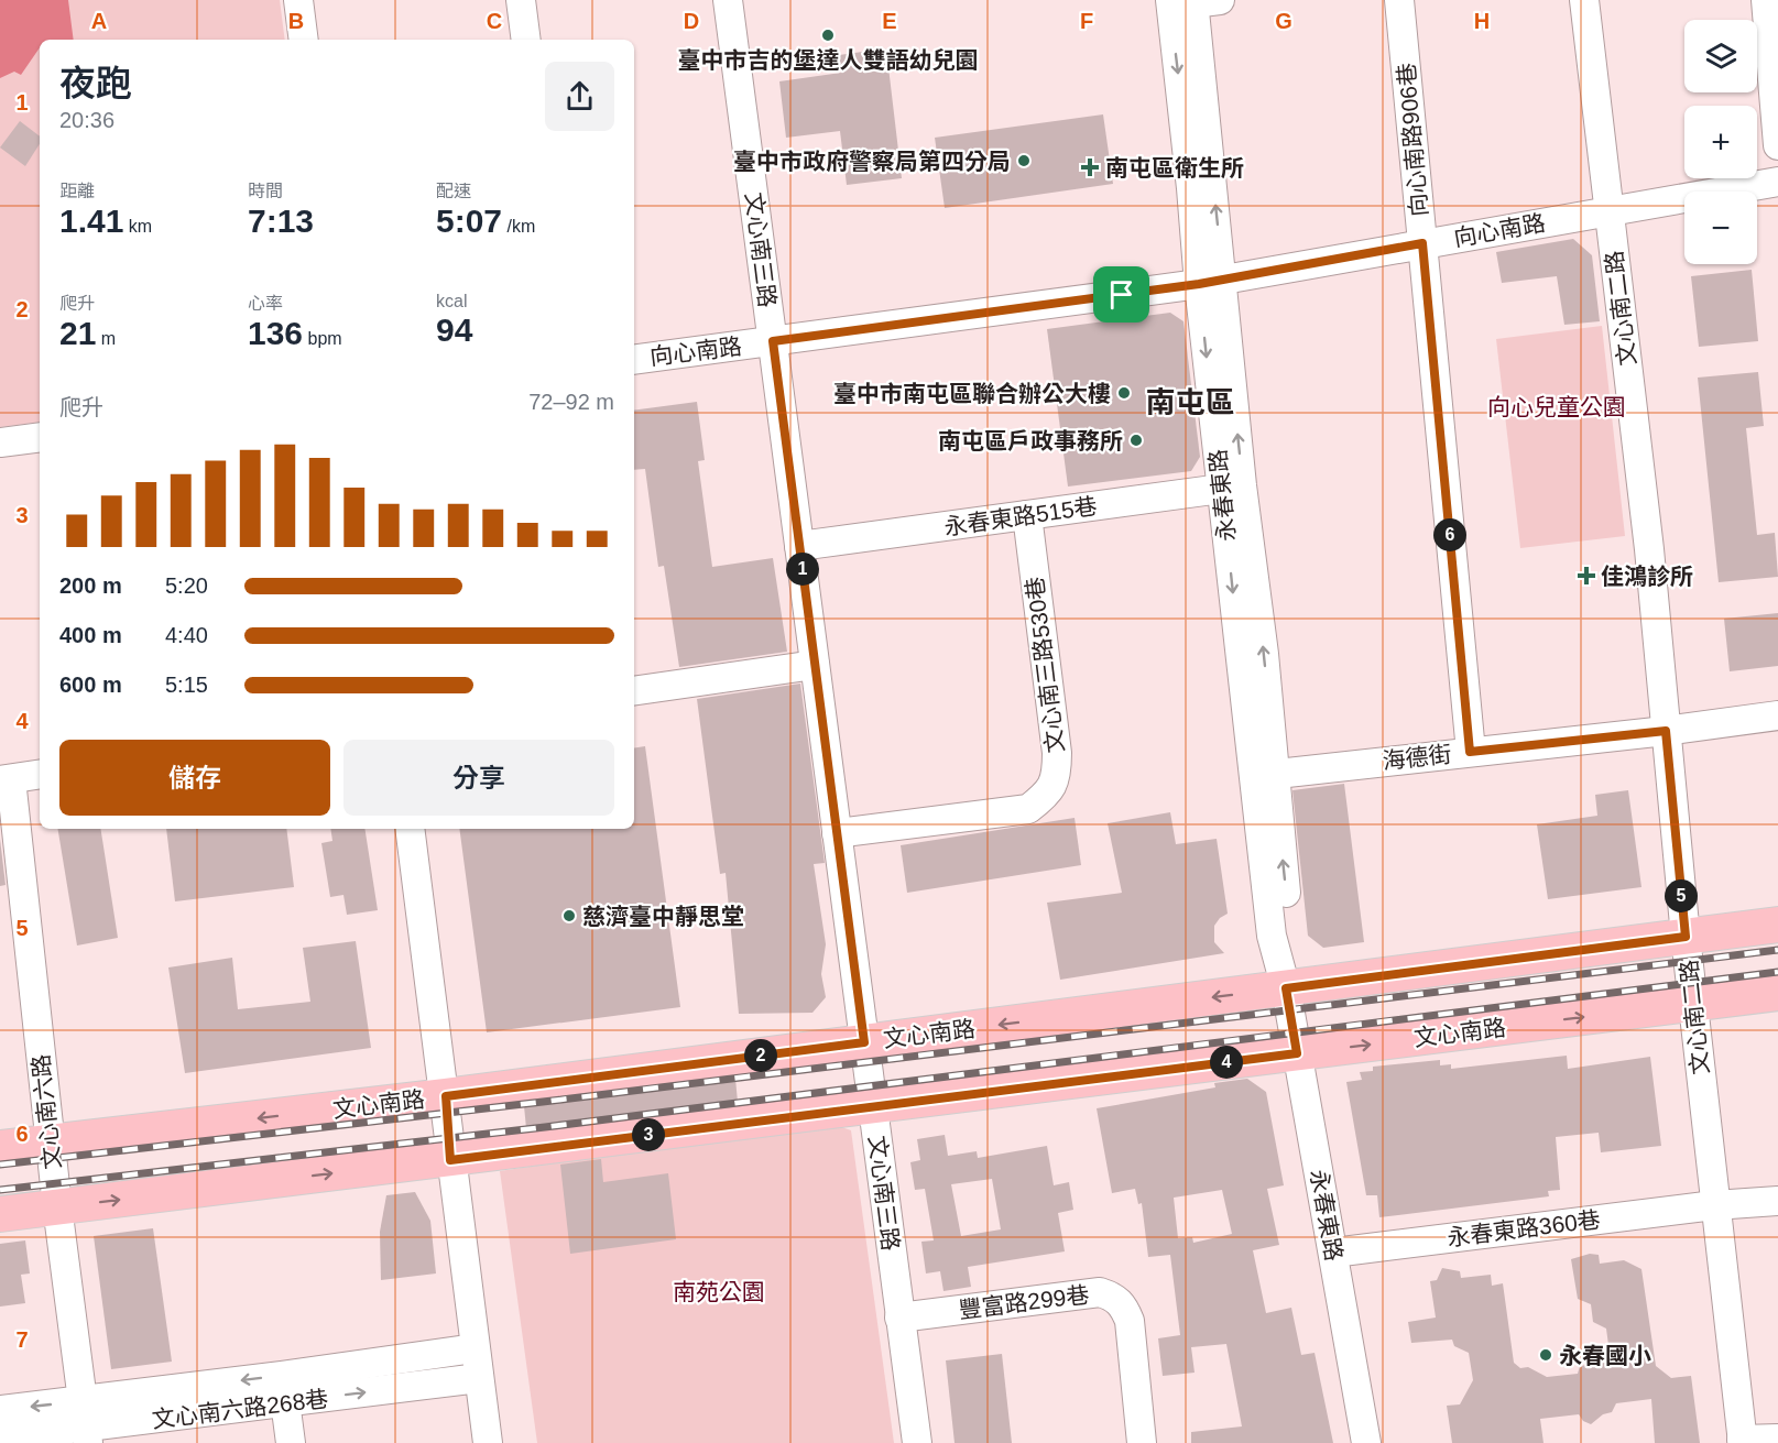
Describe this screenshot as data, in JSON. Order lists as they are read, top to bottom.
{
  "streets": {
    "main road": ["文心南路"],
    "street": [
      "向心南路906巷",
      "向心南路",
      "文心南三路",
      "文心南二路",
      "永春東路",
      "永春東路515巷",
      "文心南三路530巷",
      "海德街",
      "文心南六路",
      "永春東路360巷",
      "豐富路299巷",
      "文心南六路268巷"
    ]
  },
  "crossings": [
    ["向心南路906巷", "向心南路"],
    ["向心南路906巷", "海德街"],
    ["向心南路", "文心南三路"],
    ["向心南路", "文心南二路"],
    ["向心南路", "永春東路"],
    ["文心南三路", "永春東路515巷"],
    ["文心南三路", "文心南三路530巷"],
    ["文心南三路", "文心南路"],
    ["文心南三路", "豐富路299巷"],
    ["文心南二路", "海德街"],
    ["文心南二路", "文心南路"],
    ["文心南二路", "永春東路360巷"],
    ["永春東路", "永春東路515巷"],
    ["永春東路", "海德街"],
    ["永春東路", "文心南路"],
    ["永春東路", "永春東路360巷"],
    ["永春東路515巷", "文心南三路530巷"],
    ["文心南路", "文心南六路"],
    ["文心南六路", "文心南六路268巷"]
  ],
  "districts": ["南屯區"],
  "parks": ["向心兒童公園", "南苑公園"],
  "places": {
    "other": [
      "臺中市吉的堡達人雙語幼兒園",
      "臺中市政府警察局第四分局",
      "臺中市南屯區聯合辦公大樓",
      "南屯區戶政事務所",
      "慈濟臺中靜思堂",
      "永春國小"
    ],
    "health": ["南屯區衛生所", "佳鴻診所"]
  },
  "page": {
    "map_buttons": ["+", "−"],
    "heading": ["夜跑", "20:36"],
    "stats": [
      ["距離", "1.41 km"],
      ["時間", "7:13"],
      ["配速", "5:07 /km"],
      ["爬升", "21 m"],
      ["心率", "136 bpm"],
      ["kcal", "94"]
    ],
    "chart": ["爬升", "72–92 m"],
    "pins": [
      "6",
      "1",
      "5",
      "2",
      "4",
      "3"
    ],
    "list": [
      {
        "name": "200 m",
        "note": "5:20"
      },
      {
        "name": "400 m",
        "note": "4:40"
      },
      {
        "name": "600 m",
        "note": "5:15"
      }
    ],
    "buttons": ["儲存", "分享"]
  },
  "grid": {
    "columns": [
      "A",
      "B",
      "C",
      "D",
      "E",
      "F",
      "G",
      "H"
    ],
    "rows": [
      "1",
      "2",
      "3",
      "4",
      "5",
      "6",
      "7"
    ]
  }
}
